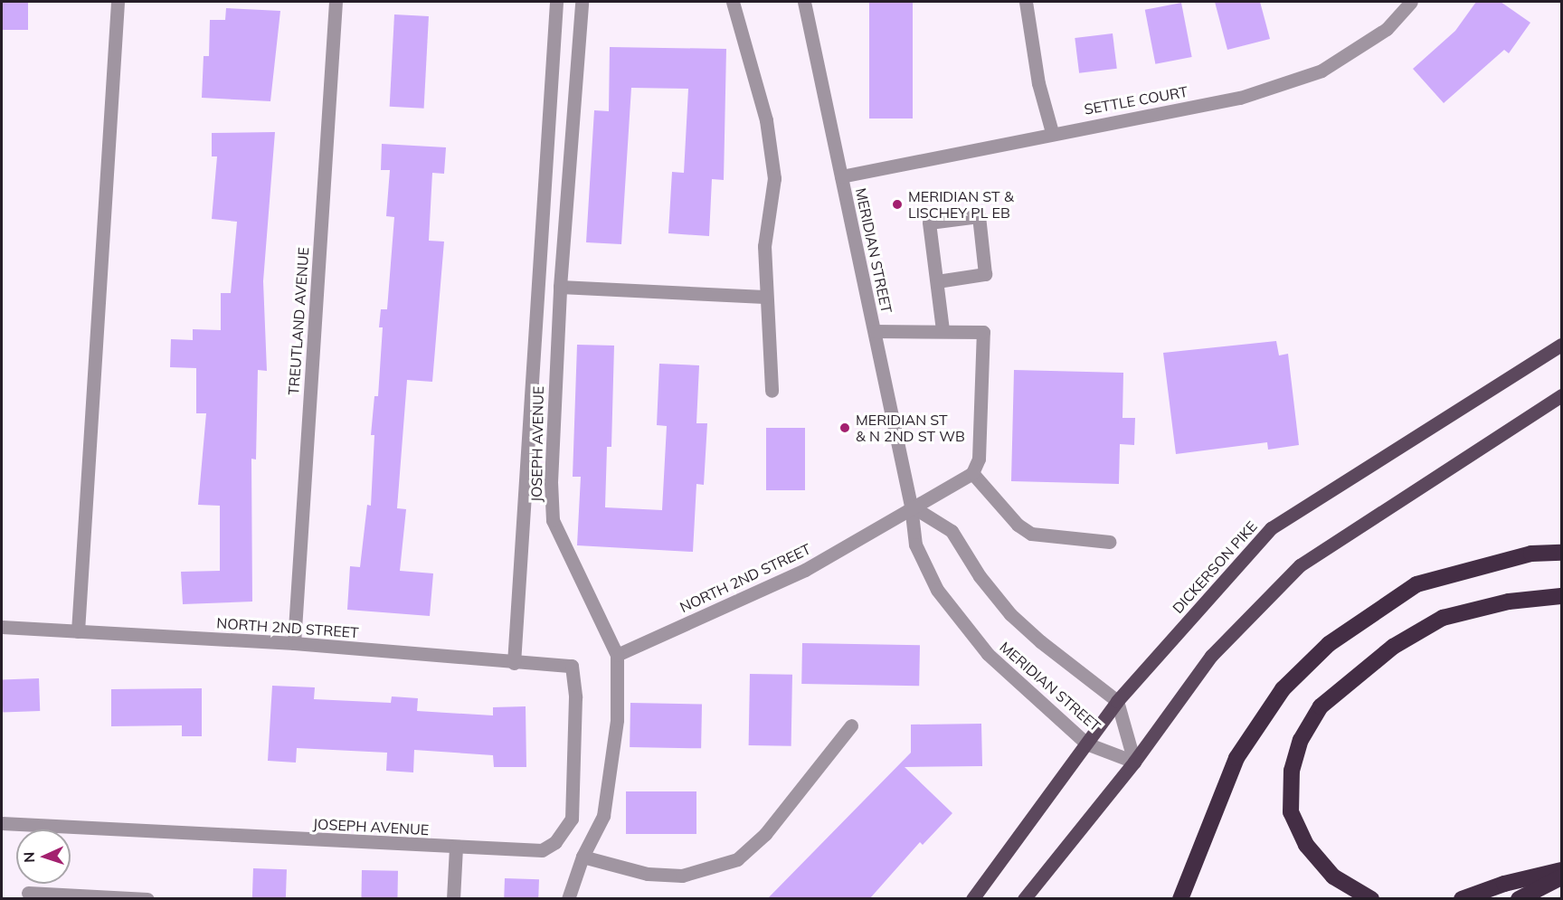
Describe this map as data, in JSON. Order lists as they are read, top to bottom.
{
  "streets": {
    "main road": ["DICKERSON PIKE"],
    "street": [
      "SETTLE COURT",
      "MERIDIAN STREET",
      "TREUTLAND AVENUE",
      "JOSEPH AVENUE",
      "NORTH 2ND STREET"
    ]
  },
  "crossings": [
    ["SETTLE COURT", "MERIDIAN STREET"],
    ["MERIDIAN STREET", "DICKERSON PIKE"],
    ["MERIDIAN STREET", "NORTH 2ND STREET"],
    ["TREUTLAND AVENUE", "NORTH 2ND STREET"],
    ["JOSEPH AVENUE", "NORTH 2ND STREET"]
  ],
  "places": ["MERIDIAN ST & LISCHEY PL EB", "MERIDIAN ST & N 2ND ST WB"],
  "north": "left"
}
